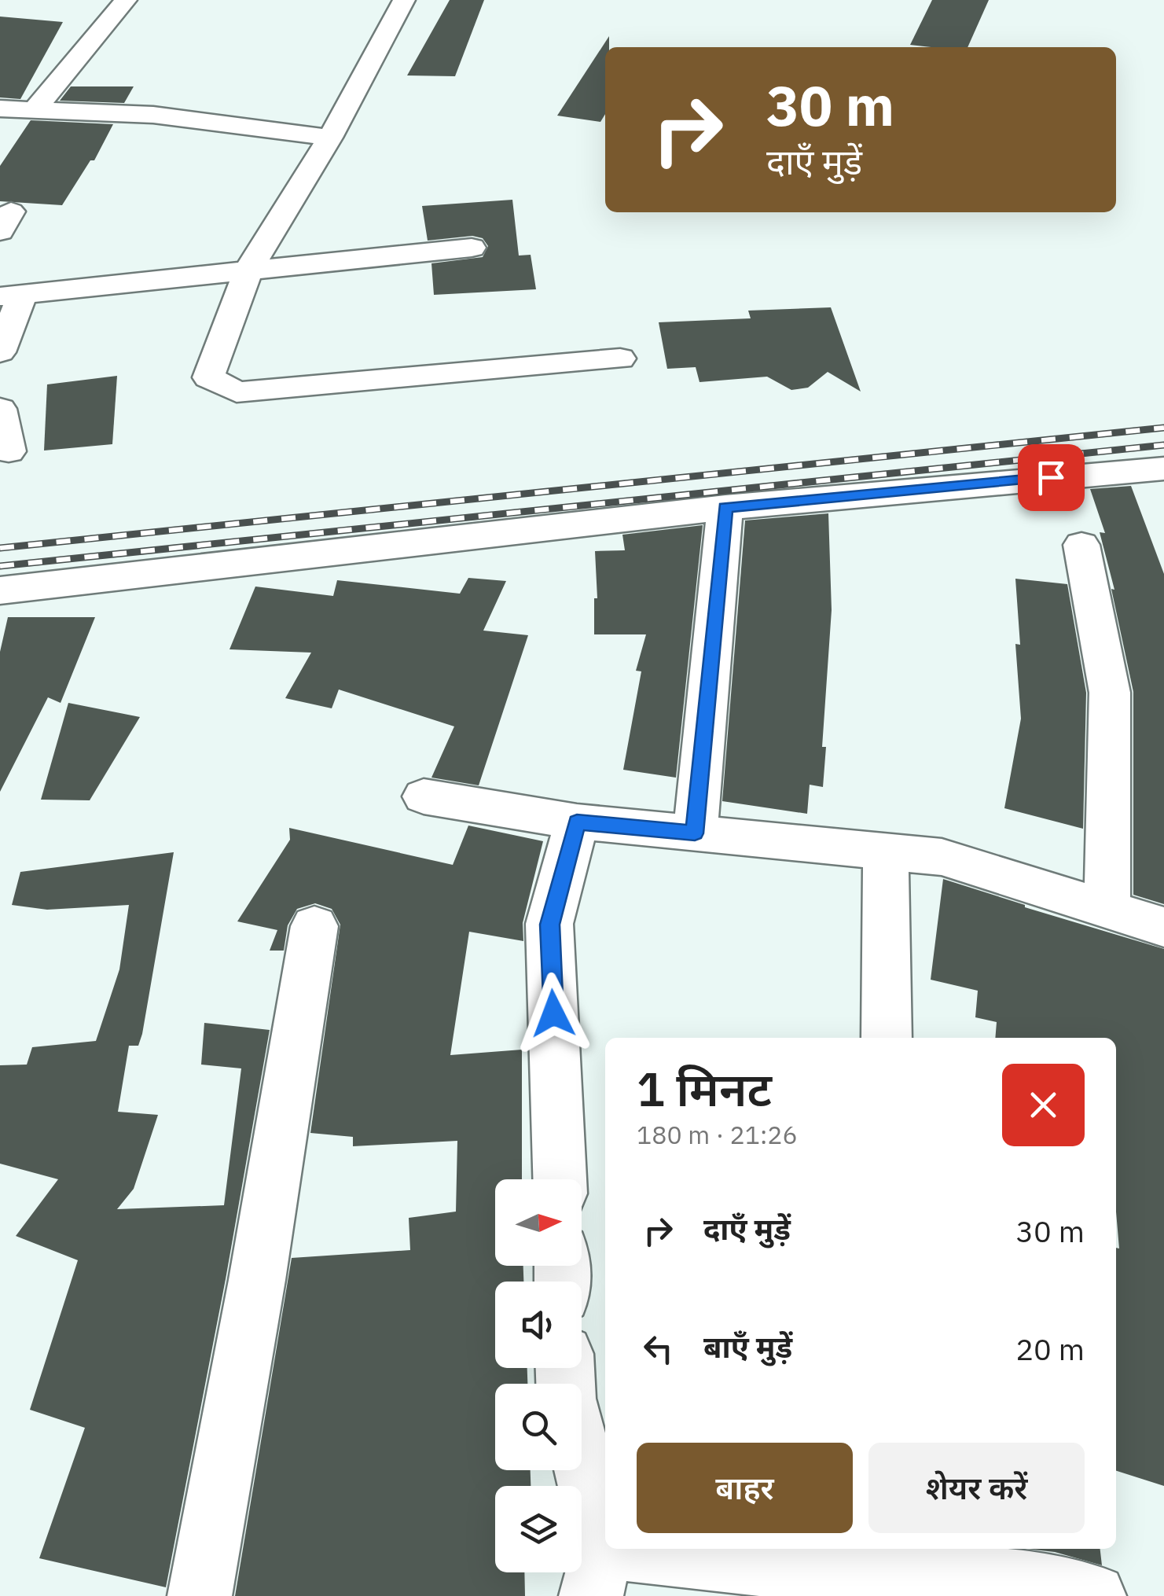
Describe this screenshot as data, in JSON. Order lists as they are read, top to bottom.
{
  "north": "right",
  "page": {
    "turn": ["30 m", "दाएँ मुड़ें"],
    "heading": ["1 मिनट", "180 m · 21:26"],
    "list": [
      {
        "name": "दाएँ मुड़ें",
        "value": "30 m"
      },
      {
        "name": "बाएँ मुड़ें",
        "value": "20 m"
      }
    ],
    "buttons": ["बाहर", "शेयर करें"]
  }
}
